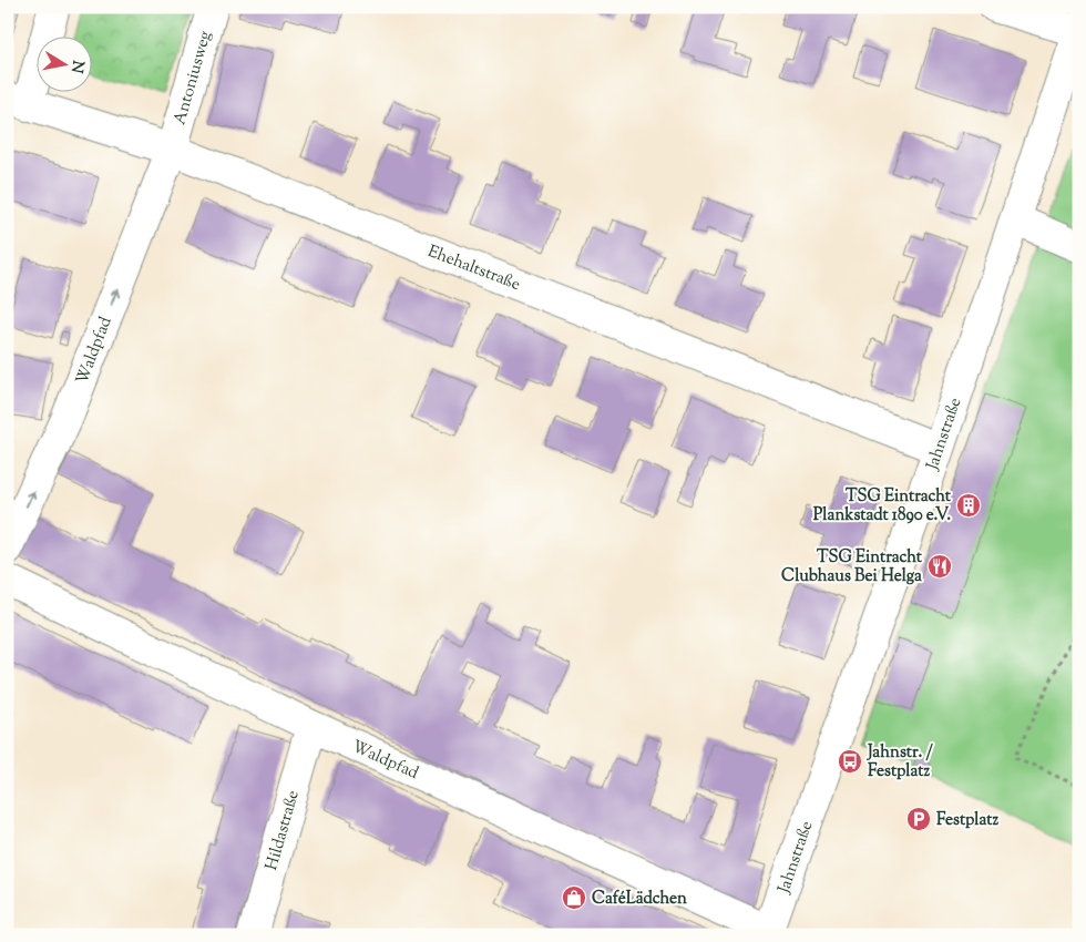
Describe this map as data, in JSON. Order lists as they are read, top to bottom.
{
  "streets": {
    "street": [
      "Antoniusweg",
      "Ehehaltstraße",
      "Waldpfad",
      "Jahnstraße",
      "Hildastraße"
    ]
  },
  "crossings": [
    ["Antoniusweg", "Ehehaltstraße"],
    ["Antoniusweg", "Waldpfad"],
    ["Ehehaltstraße", "Waldpfad"],
    ["Ehehaltstraße", "Jahnstraße"],
    ["Waldpfad", "Jahnstraße"],
    ["Waldpfad", "Hildastraße"]
  ],
  "places": {
    "building": ["TSG Eintracht Plankstadt 1890 e.V."],
    "restaurant": ["TSG Eintracht Clubhaus Bei Helga"],
    "bus stop": ["Jahnstr. / Festplatz"],
    "parking": ["Festplatz"],
    "shop": ["CaféLädchen"]
  },
  "north": "right"
}
